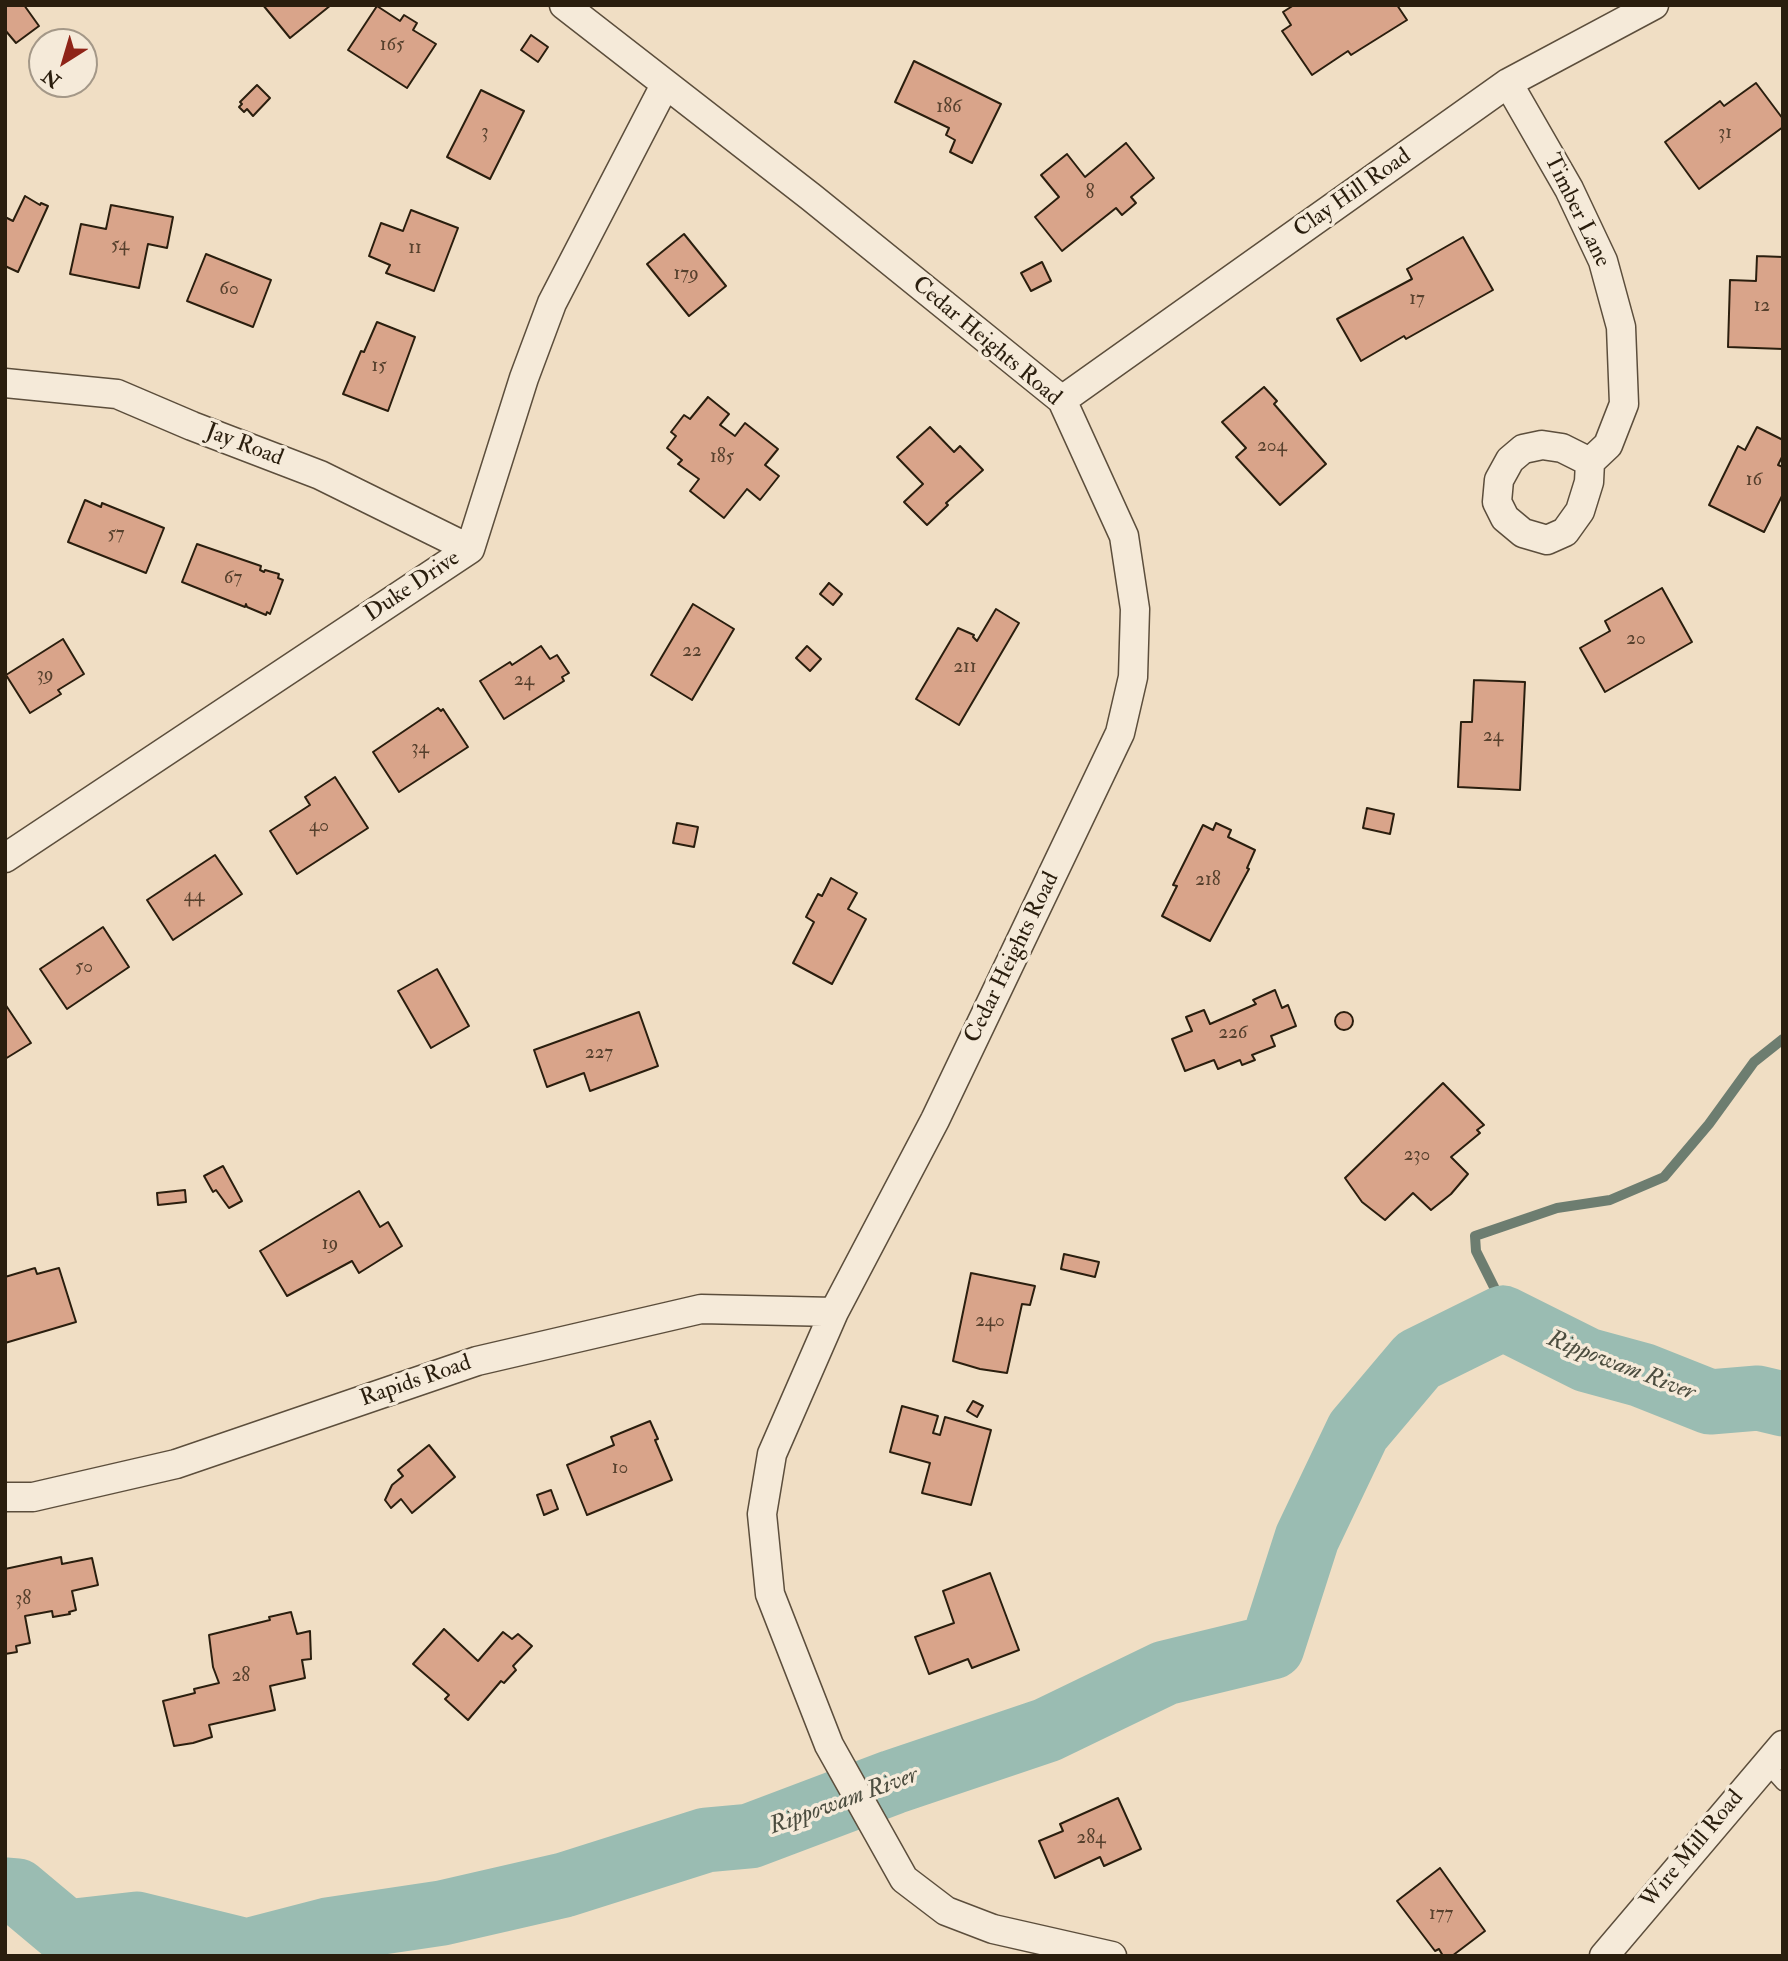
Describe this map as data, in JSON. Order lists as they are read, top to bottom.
{
  "streets": {
    "street": [
      "Clay Hill Road",
      "Timber Lane",
      "Cedar Heights Road",
      "Jay Road",
      "Duke Drive",
      "Rapids Road",
      "Wire Mill Road"
    ]
  },
  "crossings": [
    ["Clay Hill Road", "Timber Lane"],
    ["Clay Hill Road", "Cedar Heights Road"],
    ["Cedar Heights Road", "Duke Drive"],
    ["Cedar Heights Road", "Rapids Road"],
    ["Jay Road", "Duke Drive"]
  ],
  "water": ["Rippowam River"],
  "house_numbers": [
    "165",
    "186",
    "3",
    "31",
    "8",
    "54",
    "11",
    "179",
    "60",
    "17",
    "12",
    "15",
    "204",
    "185",
    "16",
    "57",
    "67",
    "20",
    "22",
    "211",
    "39",
    "24",
    "24",
    "34",
    "40",
    "218",
    "44",
    "50",
    "226",
    "227",
    "230",
    "19",
    "240",
    "10",
    "38",
    "28",
    "284",
    "177"
  ],
  "north": "bottom left"
}
